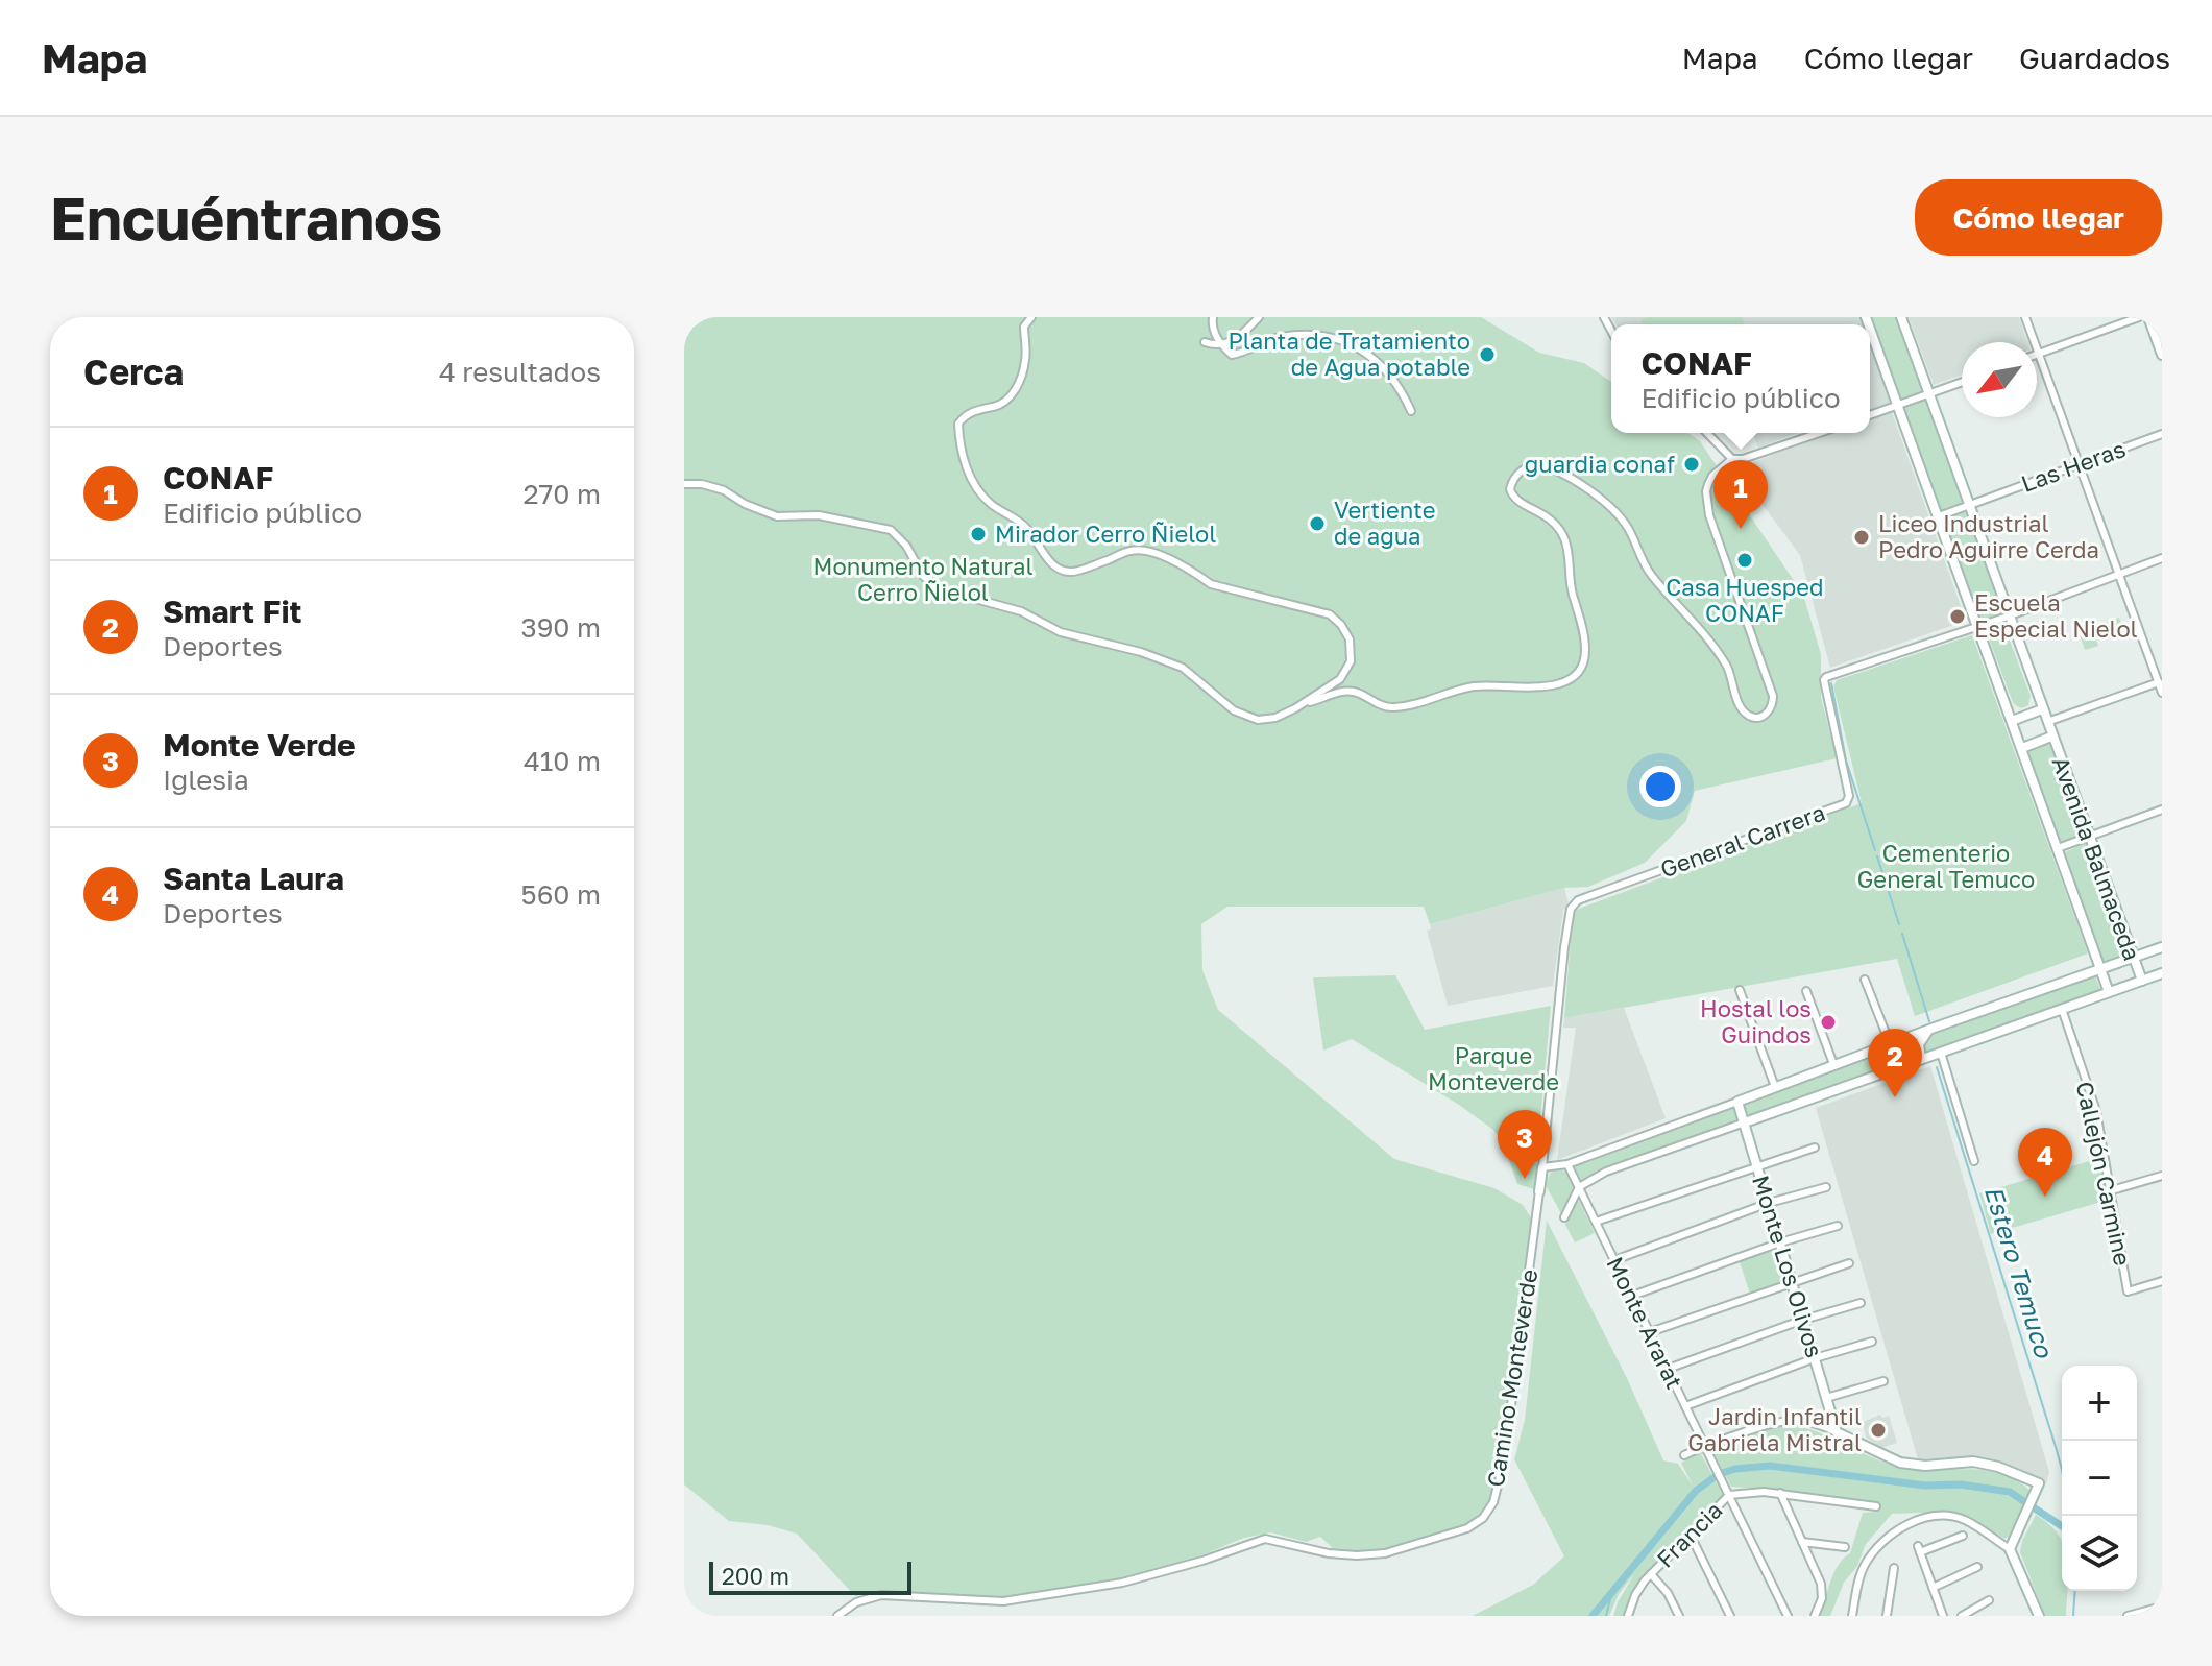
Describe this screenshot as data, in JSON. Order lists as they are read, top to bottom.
{
  "streets": {
    "main road": ["Avenida Balmaceda", "Monte Los Olivos", "Camino Monteverde"],
    "street": [
      "Las Heras",
      "General Carrera",
      "Callejón Carmine",
      "Monte Ararat",
      "Francia"
    ]
  },
  "crossings": [
    ["Las Heras", "Avenida Balmaceda"],
    ["General Carrera", "Avenida Balmaceda"],
    ["General Carrera", "Camino Monteverde"],
    ["Monte Ararat", "Francia"]
  ],
  "water": ["Estero Temuco"],
  "parks": ["Monumento Natural Cerro Ñielol", "Cementerio General Temuco", "Parque Monteverde"],
  "places": [
    "Planta de Tratamiento de Agua potable",
    "guardia conaf",
    "Vertiente de agua",
    "Mirador Cerro Ñielol",
    "Liceo Industrial Pedro Aguirre Cerda",
    "Casa Huesped CONAF",
    "Escuela Especial Nielol",
    "Hostal los Guindos",
    "Jardin Infantil Gabriela Mistral"
  ],
  "scale_bar": "200 m",
  "north": "bottom left",
  "page": {
    "header": "Mapa",
    "nav": ["Mapa", "Cómo llegar", "Guardados"],
    "buttons": "Cómo llegar",
    "title": "Encuéntranos",
    "heading": ["Cerca", "4 resultados"],
    "popup": ["CONAF", "Edificio público"],
    "list": [
      {
        "mark": "1",
        "name": "CONAF",
        "note": "Edificio público",
        "value": "270 m"
      },
      {
        "mark": "2",
        "name": "Smart Fit",
        "note": "Deportes",
        "value": "390 m"
      },
      {
        "mark": "3",
        "name": "Monte Verde",
        "note": "Iglesia",
        "value": "410 m"
      },
      {
        "mark": "4",
        "name": "Santa Laura",
        "note": "Deportes",
        "value": "560 m"
      }
    ],
    "pins": [
      "1",
      "2",
      "3",
      "4"
    ],
    "map_buttons": ["+", "−"],
    "scale": "200 m"
  }
}
